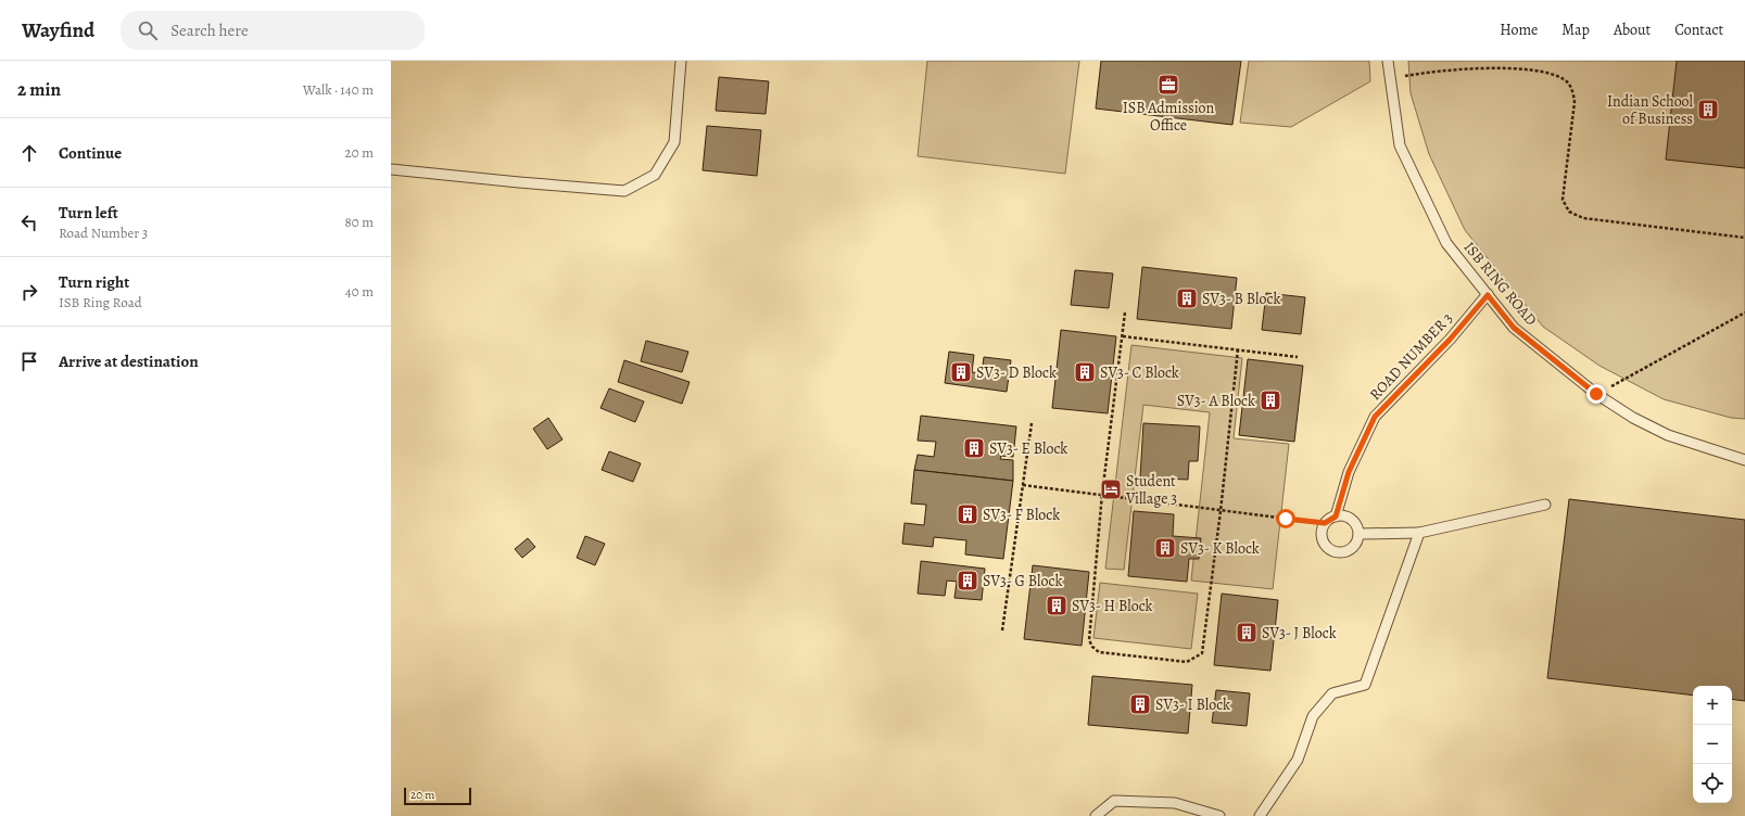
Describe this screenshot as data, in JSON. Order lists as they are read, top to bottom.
{
  "streets": {
    "lane": ["ISB RING ROAD", "ROAD NUMBER 3"]
  },
  "crossings": [
    ["ISB RING ROAD", "ROAD NUMBER 3"]
  ],
  "places": {
    "office": ["ISB Admission Office"],
    "building": [
      "Indian School of Business",
      "SV3- B Block",
      "SV3- D Block",
      "SV3- C Block",
      "SV3- A Block",
      "SV3- E Block",
      "SV3- F Block",
      "SV3- K Block",
      "SV3- G Block",
      "SV3- H Block",
      "SV3- J Block",
      "SV3- I Block"
    ],
    "hotel": ["Student Village 3"]
  },
  "scale_bar": "20 m",
  "page": {
    "header": "Wayfind",
    "search": "Search here",
    "nav": [
      "Home",
      "Map",
      "About",
      "Contact"
    ],
    "heading": ["2 min", "Walk · 140 m"],
    "list": [
      ["Continue", "20 m"],
      ["Turn left", "Road Number 3", "80 m"],
      ["Turn right", "ISB Ring Road", "40 m"],
      "Arrive at destination"
    ],
    "map_buttons": ["+", "−"],
    "scale": "20 m"
  }
}
